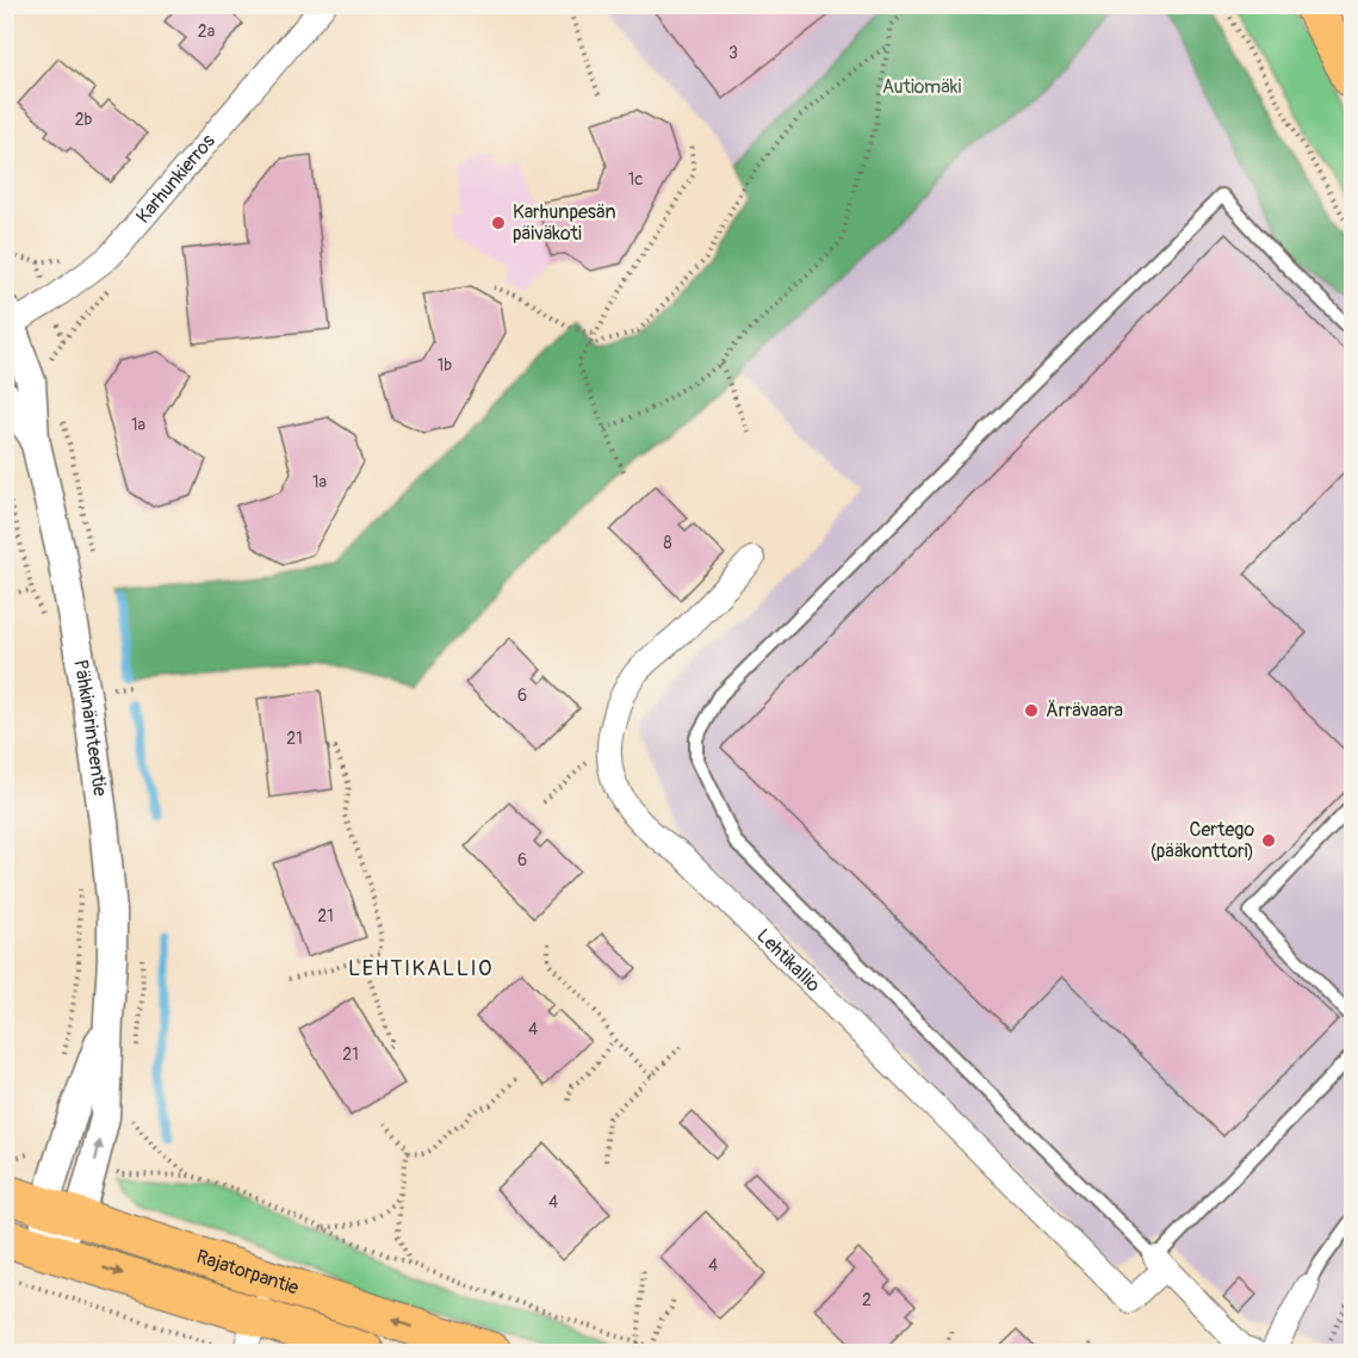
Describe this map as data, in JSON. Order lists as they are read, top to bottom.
{
  "streets": {
    "main road": ["Rajatorpantie"],
    "street": ["Karhunkierros", "Pähkinärinteentie", "Lehtikallio"]
  },
  "crossings": [
    ["Karhunkierros", "Pähkinärinteentie"],
    ["Pähkinärinteentie", "Rajatorpantie"]
  ],
  "districts": ["LEHTIKALLIO"],
  "parks": ["Autiomäki"],
  "places": ["Karhunpesän päiväkoti", "Ärrävaara", "Certego (pääkonttori)"],
  "house_numbers": [
    "2a",
    "3",
    "2b",
    "1c",
    "1b",
    "1a",
    "1a",
    "8",
    "6",
    "21",
    "6",
    "21",
    "4",
    "21",
    "4",
    "4",
    "2"
  ]
}
